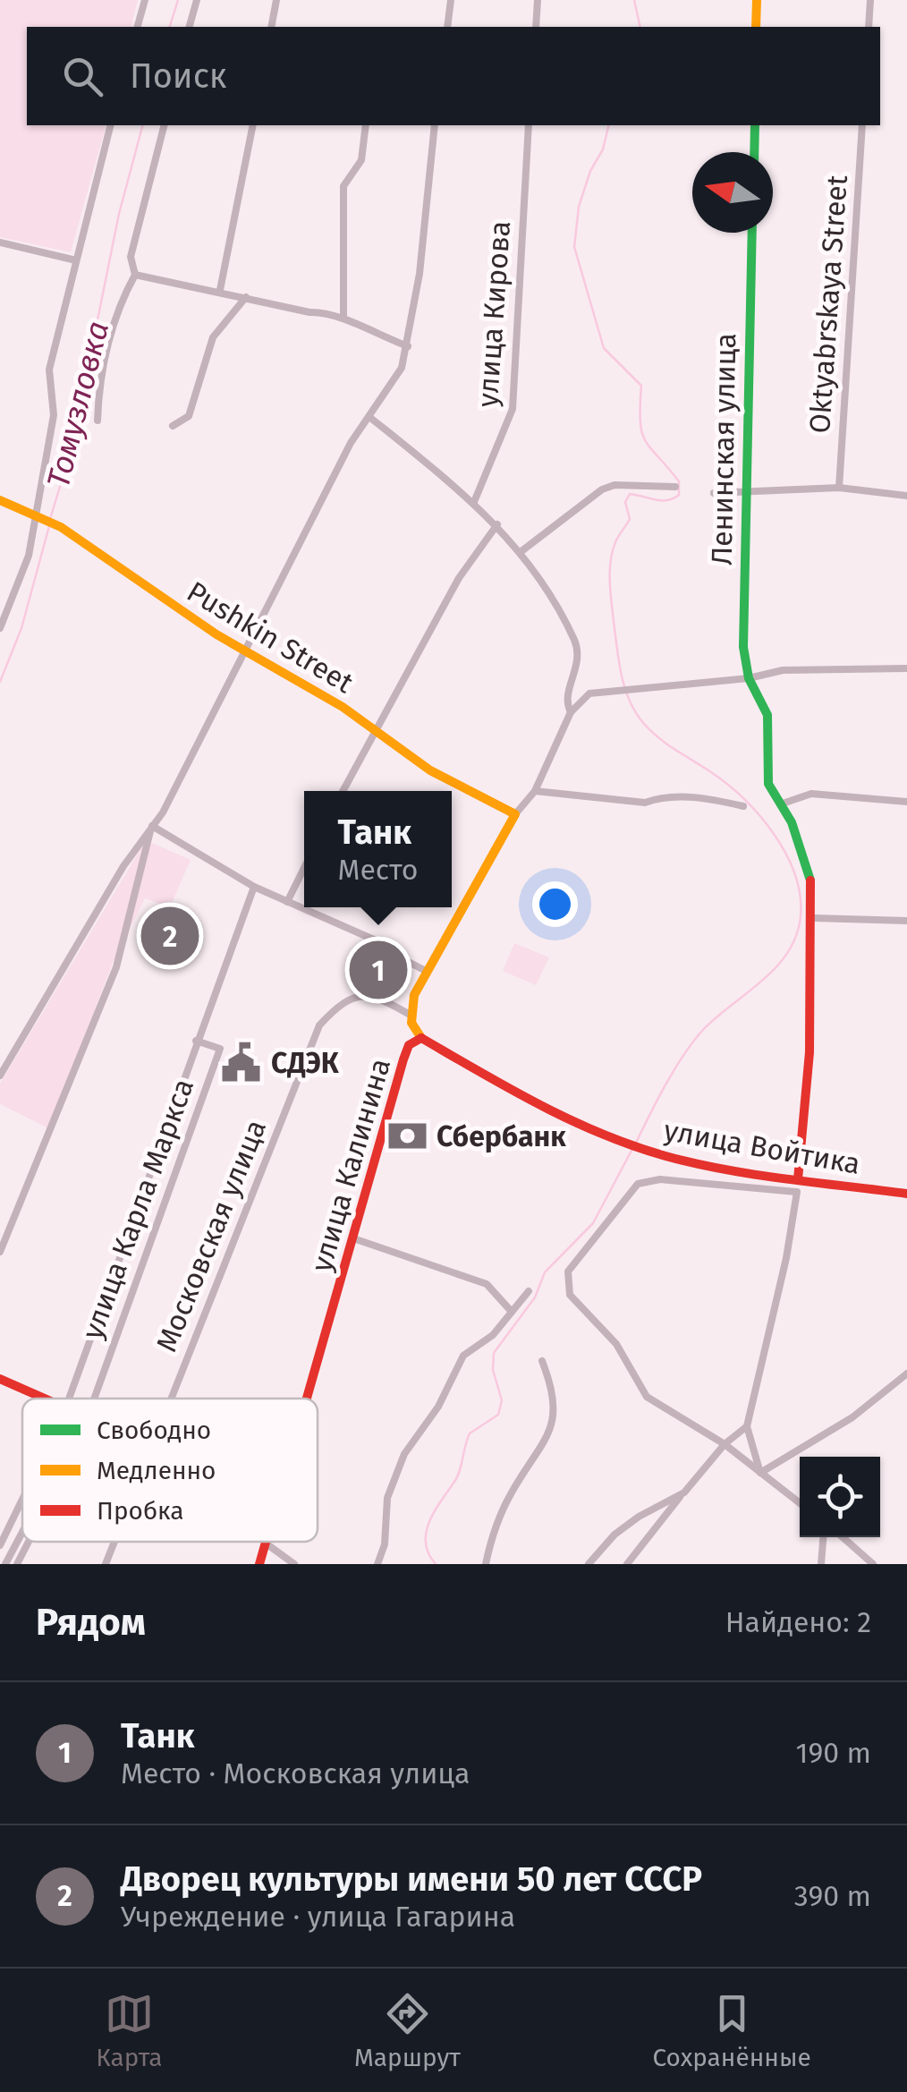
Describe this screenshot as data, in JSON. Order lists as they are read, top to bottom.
{
  "streets": {
    "main road": [
      "Ленинская улица",
      "Pushkin Street",
      "улица Войтика",
      "улица Калинина"
    ],
    "street": [
      "Oktyabrskaya Street",
      "улица Кирова",
      "улица Карла Маркса",
      "Московская улица"
    ]
  },
  "crossings": [
    ["Ленинская улица", "улица Войтика"],
    ["улица Войтика", "улица Калинина"],
    ["улица Калинина", "Московская улица"]
  ],
  "water": ["Томузловка"],
  "places": {
    "public building": ["СДЭК"],
    "bank": ["Сбербанк"]
  },
  "legend": ["Свободно", "Медленно", "Пробка"],
  "north": "left",
  "page": {
    "search": "Поиск",
    "popup": ["Танк", "Место"],
    "pins": ["2", "1"],
    "heading": ["Рядом", "Найдено: 2"],
    "list": [
      {
        "mark": "1",
        "name": "Танк",
        "note": "Место · Московская улица",
        "value": "190 m"
      },
      {
        "mark": "2",
        "name": "Дворец культуры имени 50 лет СССР",
        "note": "Учреждение · улица Гагарина",
        "value": "390 m"
      }
    ],
    "nav": ["Карта", "Маршрут", "Сохранённые"]
  }
}
